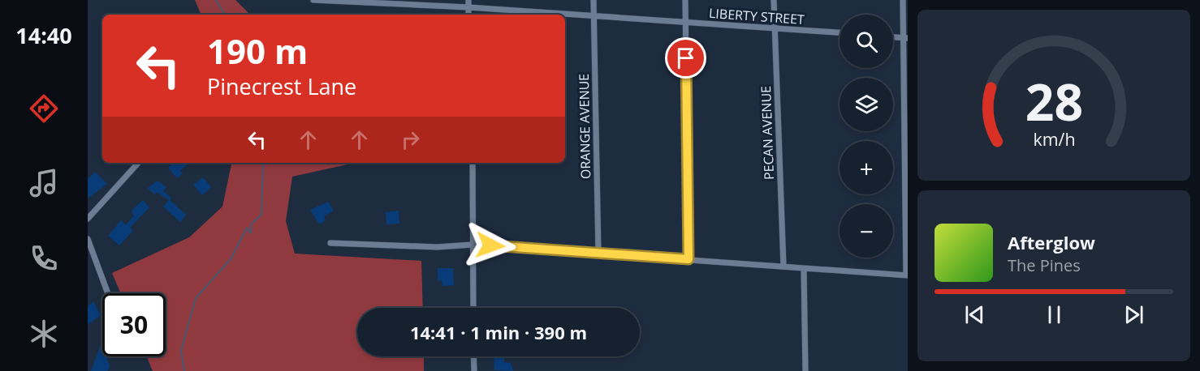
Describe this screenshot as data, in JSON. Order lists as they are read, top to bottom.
{
  "streets": {
    "street": ["LIBERTY STREET", "ORANGE AVENUE", "PECAN AVENUE"]
  },
  "crossings": [
    ["LIBERTY STREET", "ORANGE AVENUE"],
    ["LIBERTY STREET", "PECAN AVENUE"]
  ],
  "page": {
    "tabs": "14:40",
    "map_buttons": ["+", "−"],
    "turn": ["190 m", "Pinecrest Lane"],
    "song": ["Afterglow", "The Pines"],
    "limit": "30",
    "trip": "14:41 · 1 min · 390 m",
    "gauge": ["28", "km/h"]
  }
}
